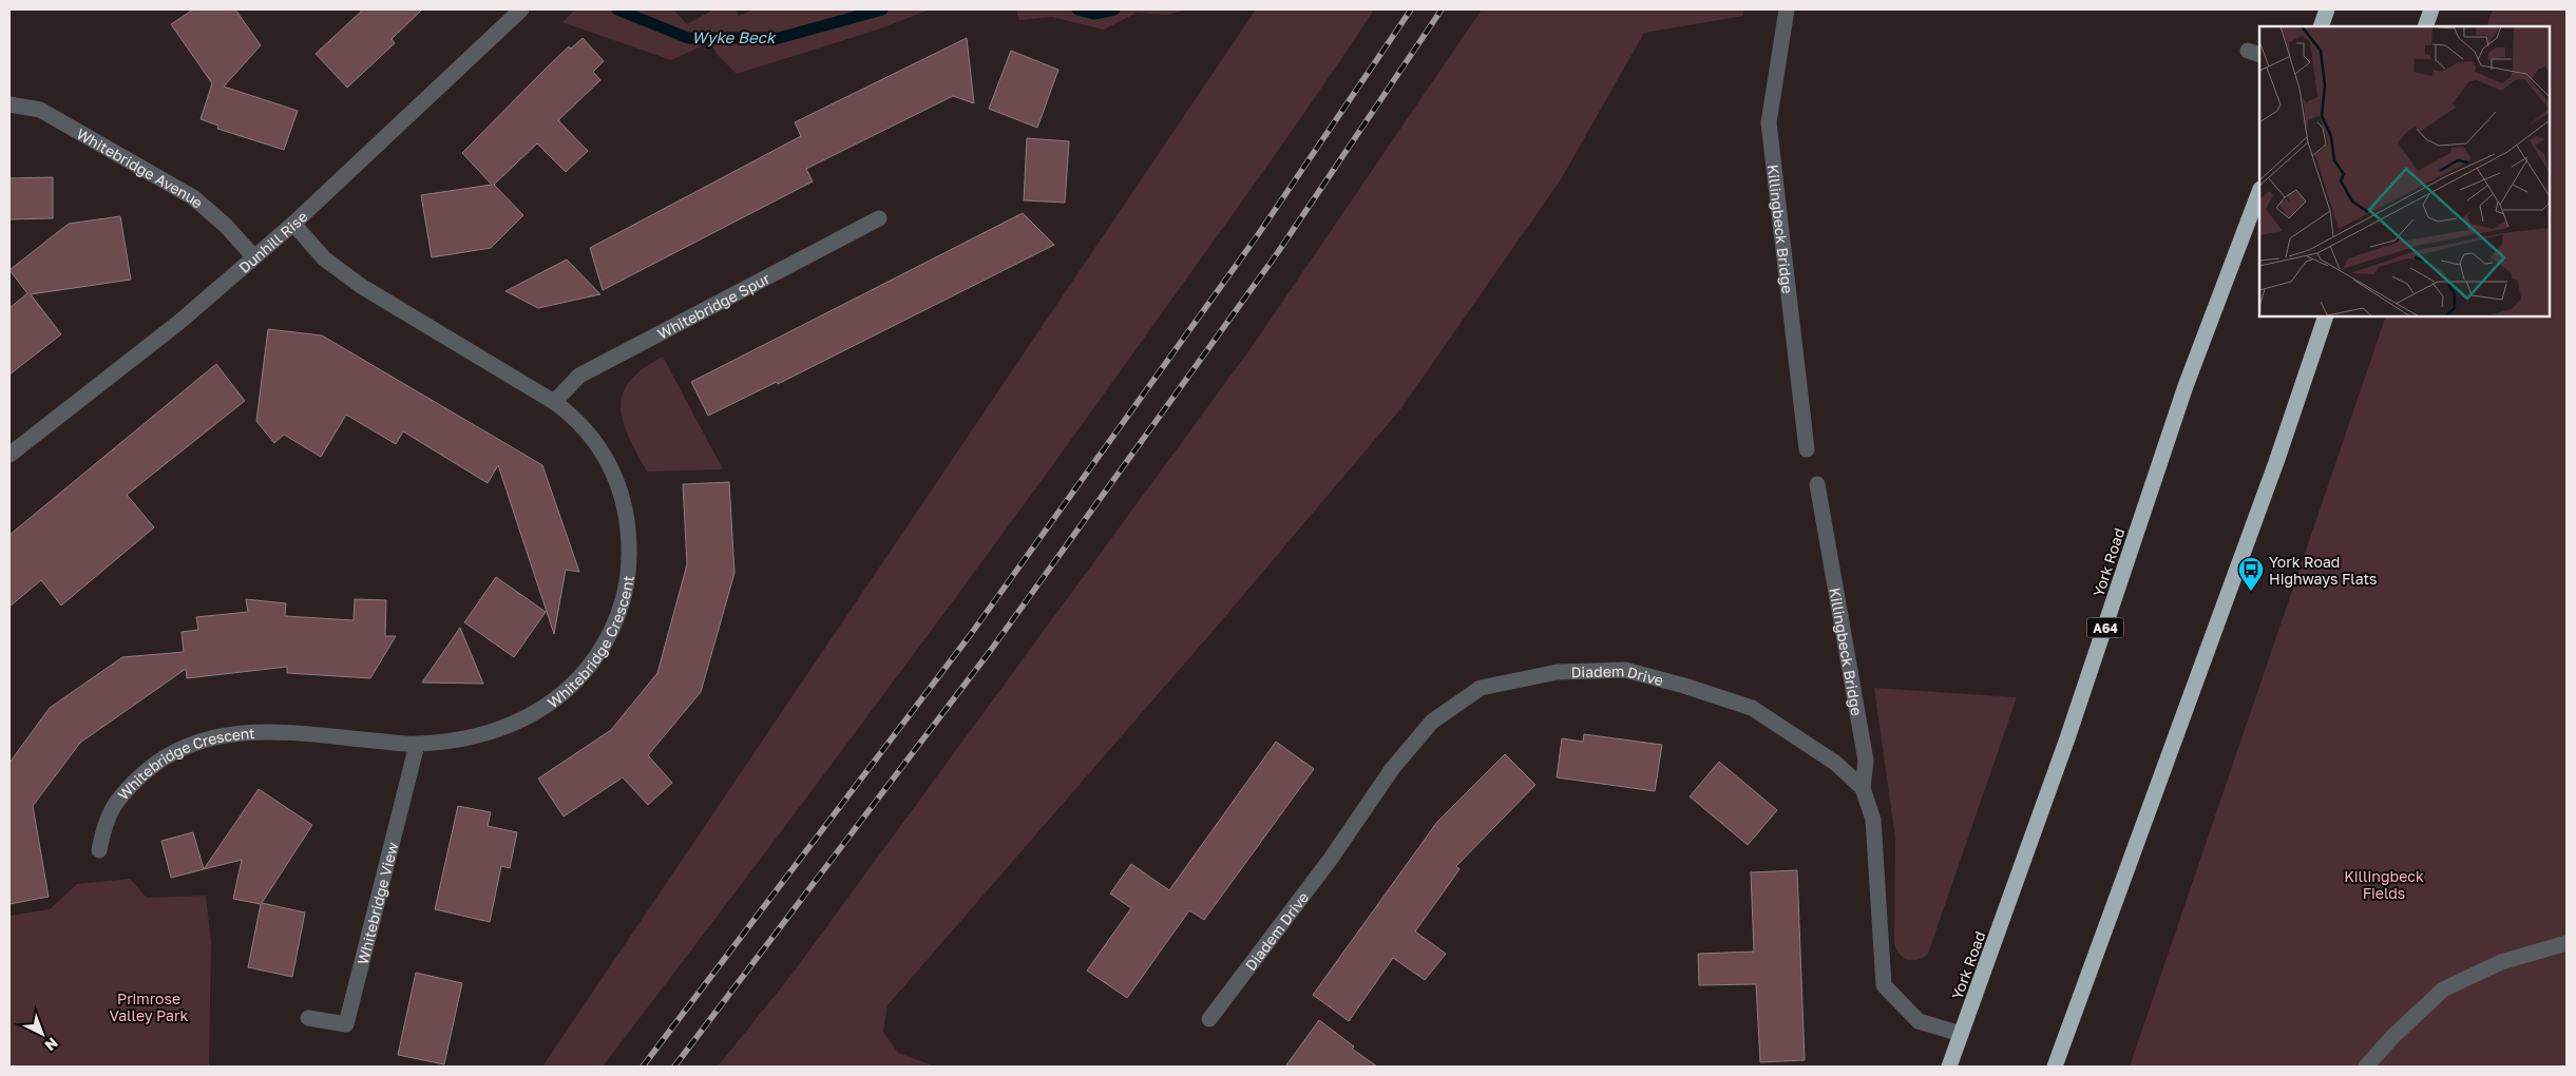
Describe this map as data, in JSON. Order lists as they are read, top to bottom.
{
  "streets": {
    "highway": ["York Road", "A64"],
    "street": [
      "Whitebridge Avenue",
      "Killingbeck Bridge",
      "Dunhill Rise",
      "Whitebridge Spur",
      "Whitebridge Crescent",
      "Diadem Drive",
      "Whitebridge View"
    ]
  },
  "crossings": [
    ["Whitebridge Avenue", "Dunhill Rise"],
    ["Killingbeck Bridge", "Diadem Drive"],
    ["Dunhill Rise", "Whitebridge Crescent"],
    ["Whitebridge Spur", "Whitebridge Crescent"],
    ["York Road", "Diadem Drive"],
    ["Whitebridge Crescent", "Whitebridge View"]
  ],
  "water": ["Wyke Beck"],
  "parks": ["Killingbeck Fields", "Primrose Valley Park"],
  "places": {
    "bus stop": ["York Road Highways Flats"]
  },
  "north": "bottom right"
}
